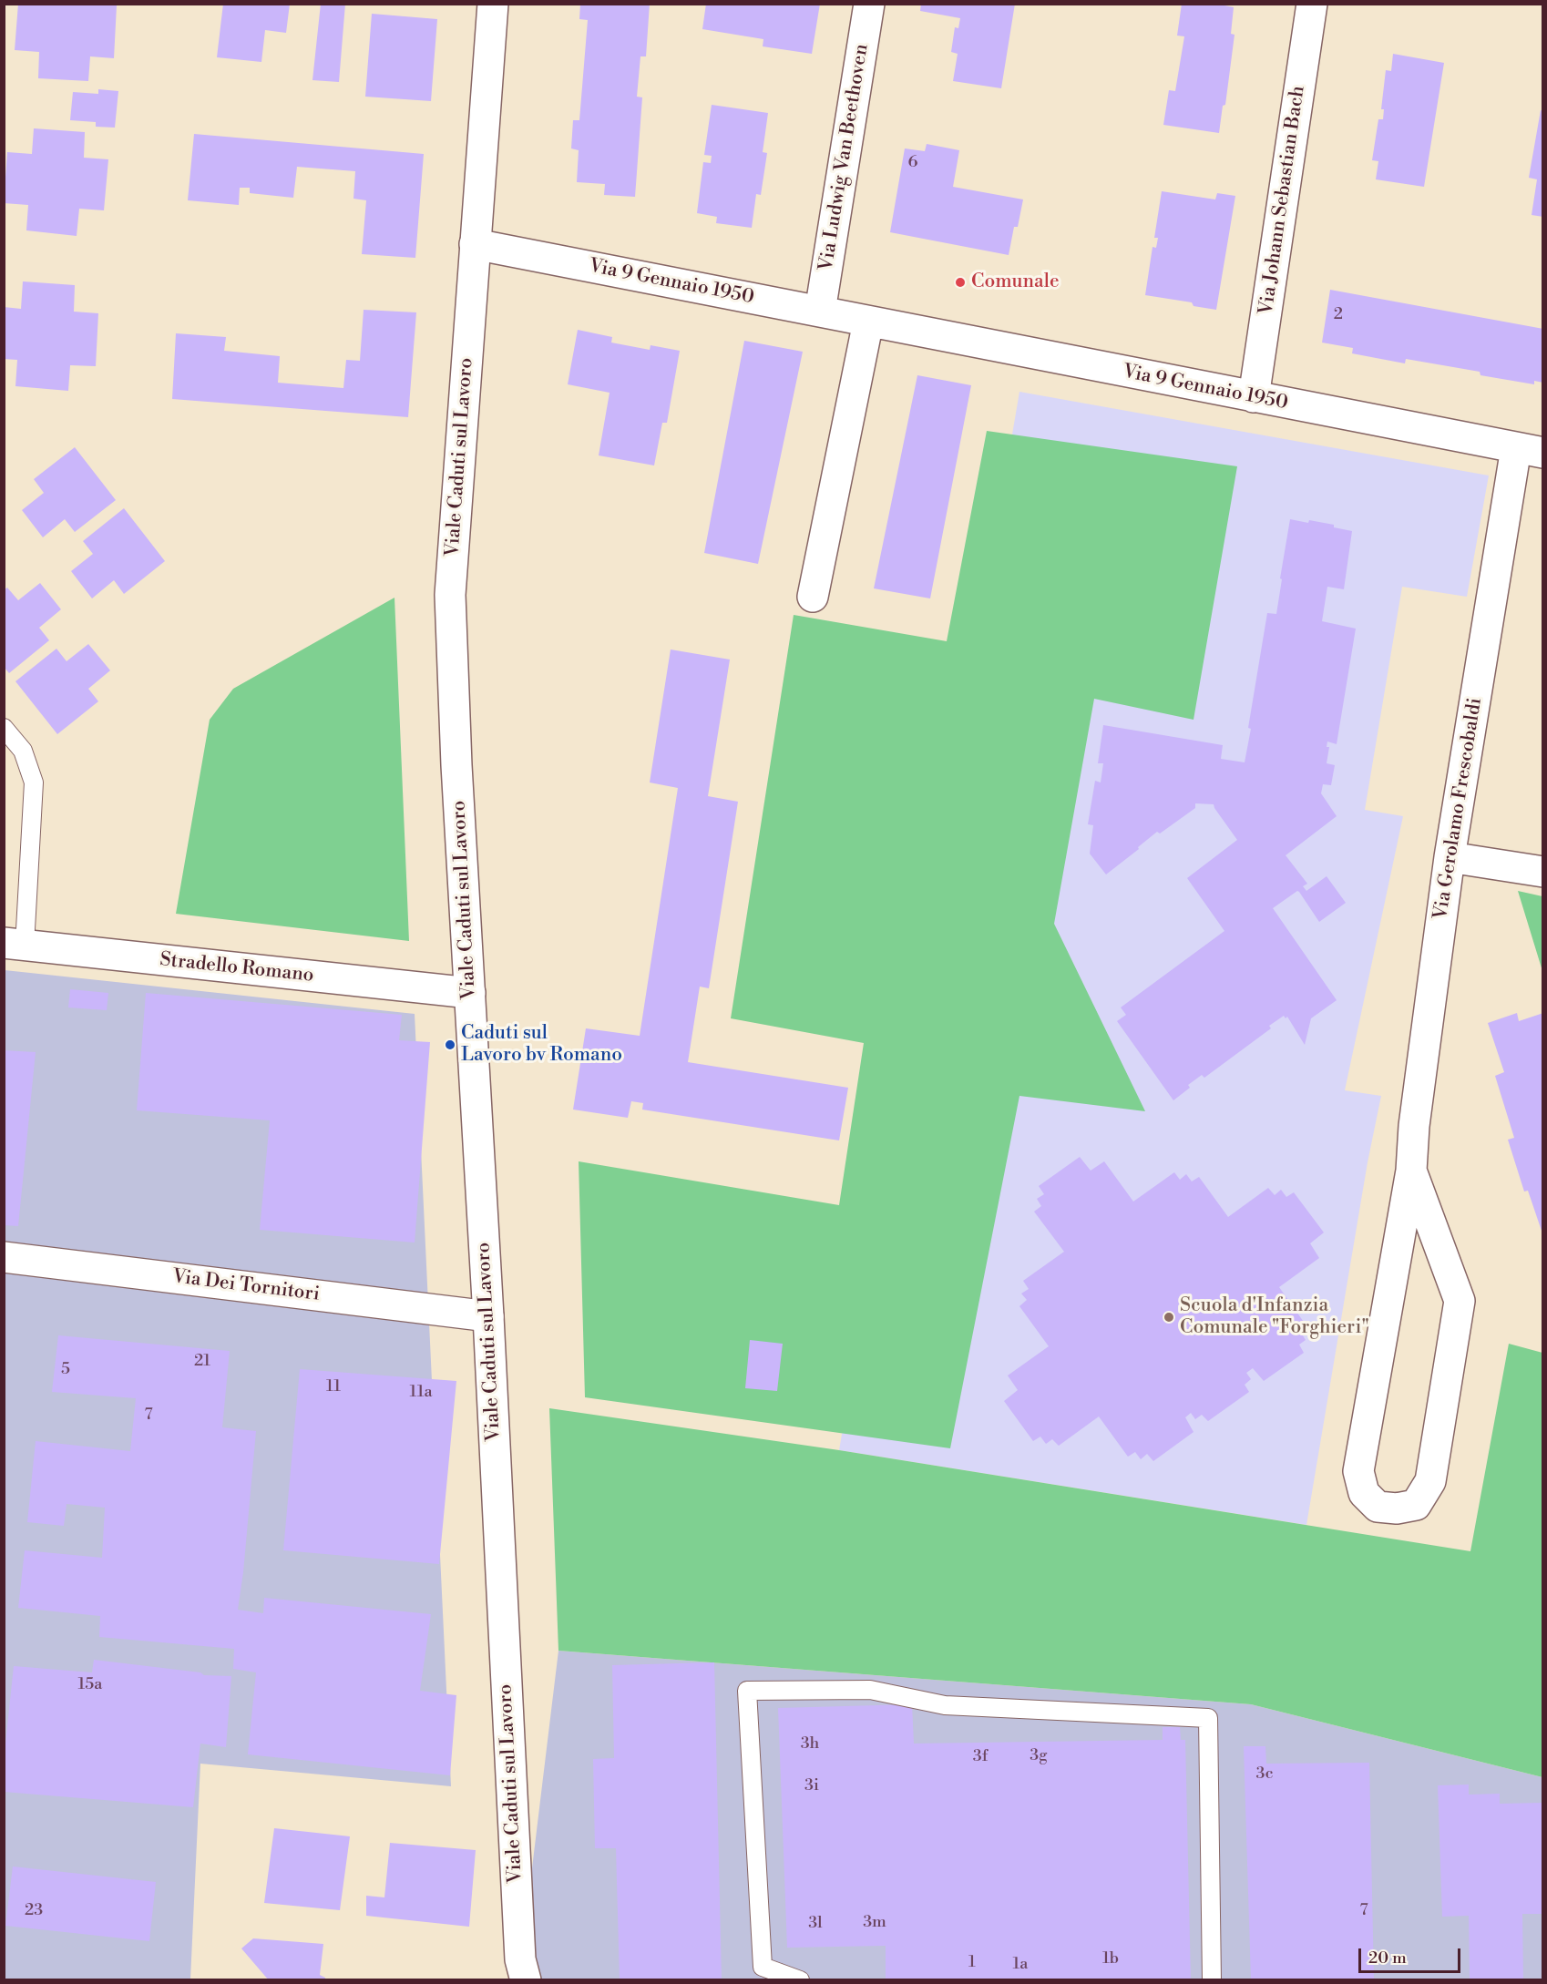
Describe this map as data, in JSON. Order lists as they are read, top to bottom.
{
  "streets": {
    "street": [
      "Via Ludwig Van Beethoven",
      "Via Johann Sebastian Bach",
      "Via 9 Gennaio 1950",
      "Viale Caduti sul Lavoro",
      "Via Gerolamo Frescobaldi",
      "Stradello Romano",
      "Via Dei Tornitori"
    ]
  },
  "crossings": [
    ["Via Ludwig Van Beethoven", "Via 9 Gennaio 1950"],
    ["Via Johann Sebastian Bach", "Via 9 Gennaio 1950"],
    ["Via 9 Gennaio 1950", "Viale Caduti sul Lavoro"],
    ["Via 9 Gennaio 1950", "Via Gerolamo Frescobaldi"],
    ["Viale Caduti sul Lavoro", "Stradello Romano"],
    ["Viale Caduti sul Lavoro", "Via Dei Tornitori"]
  ],
  "places": ["Comunale", "Caduti sul Lavoro bv Romano", "Scuola d'Infanzia Comunale \"Forghieri\""],
  "house_numbers": [
    "6",
    "2",
    "21",
    "5",
    "11",
    "11a",
    "7",
    "15a",
    "3h",
    "3g",
    "3f",
    "3c",
    "3i",
    "23",
    "7",
    "3m",
    "3l",
    "1b",
    "1",
    "1a"
  ],
  "scale_bar": "20 m"
}
